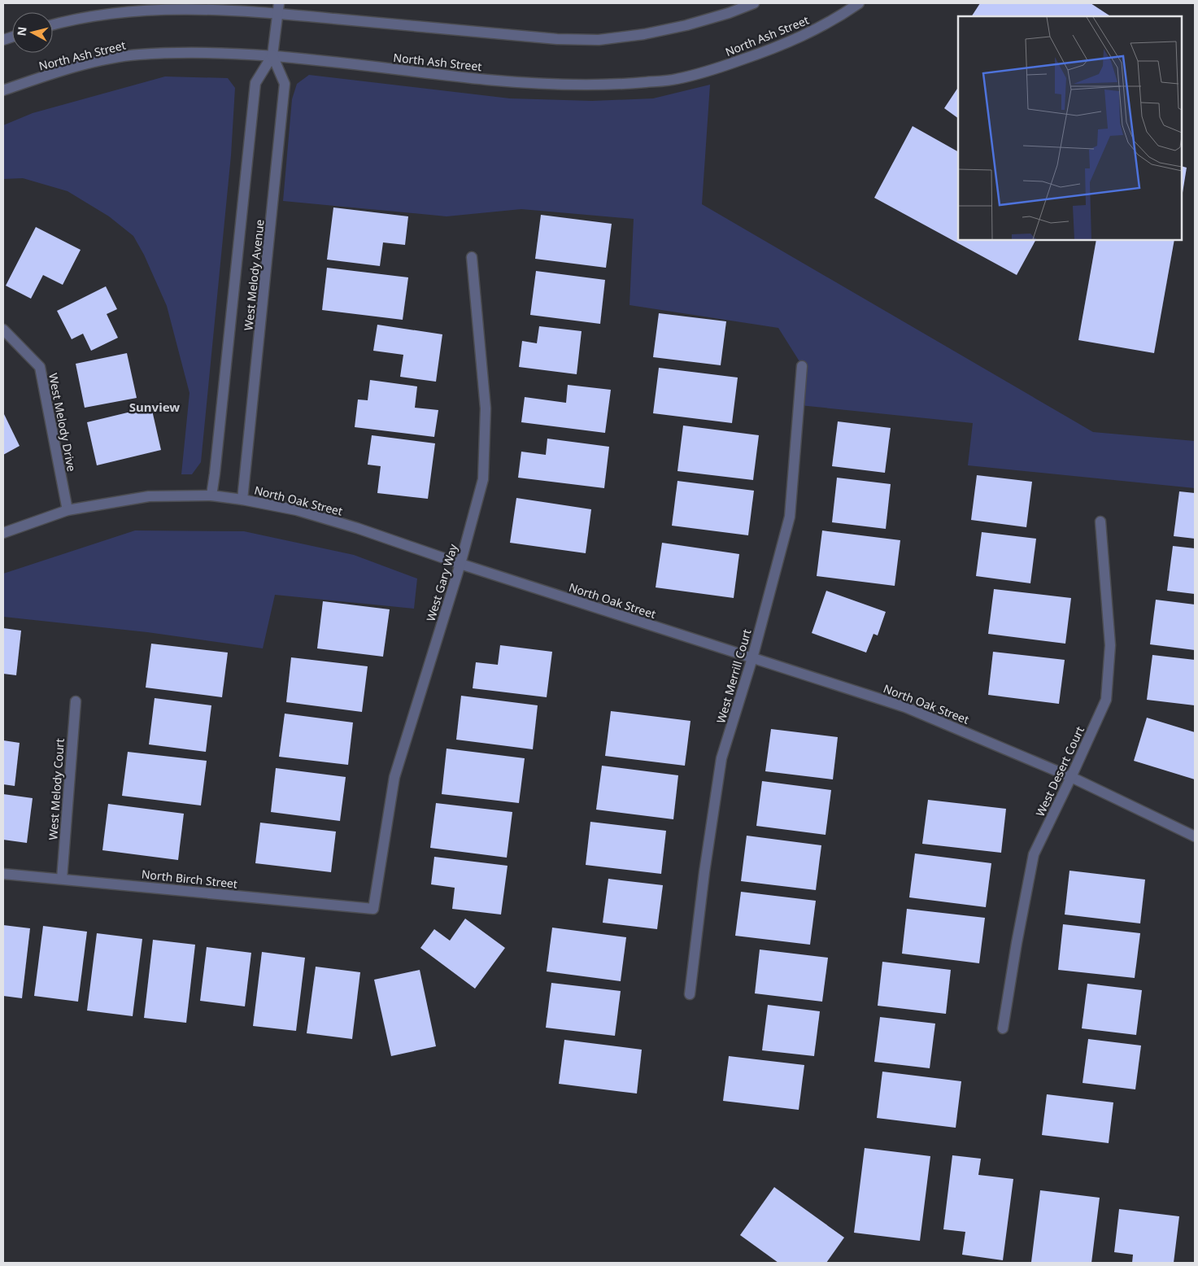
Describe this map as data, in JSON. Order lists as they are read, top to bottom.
{
  "streets": {
    "street": [
      "North Ash Street",
      "West Melody Avenue",
      "West Melody Drive",
      "North Oak Street",
      "West Gary Way",
      "West Merrill Court",
      "West Desert Court",
      "West Melody Court",
      "North Birch Street"
    ]
  },
  "crossings": [
    ["North Ash Street", "West Melody Avenue"],
    ["West Melody Avenue", "North Oak Street"],
    ["West Melody Drive", "North Oak Street"],
    ["North Oak Street", "West Gary Way"],
    ["North Oak Street", "West Merrill Court"],
    ["North Oak Street", "West Desert Court"],
    ["West Gary Way", "North Birch Street"],
    ["West Melody Court", "North Birch Street"]
  ],
  "districts": ["Sunview"],
  "north": "left"
}
